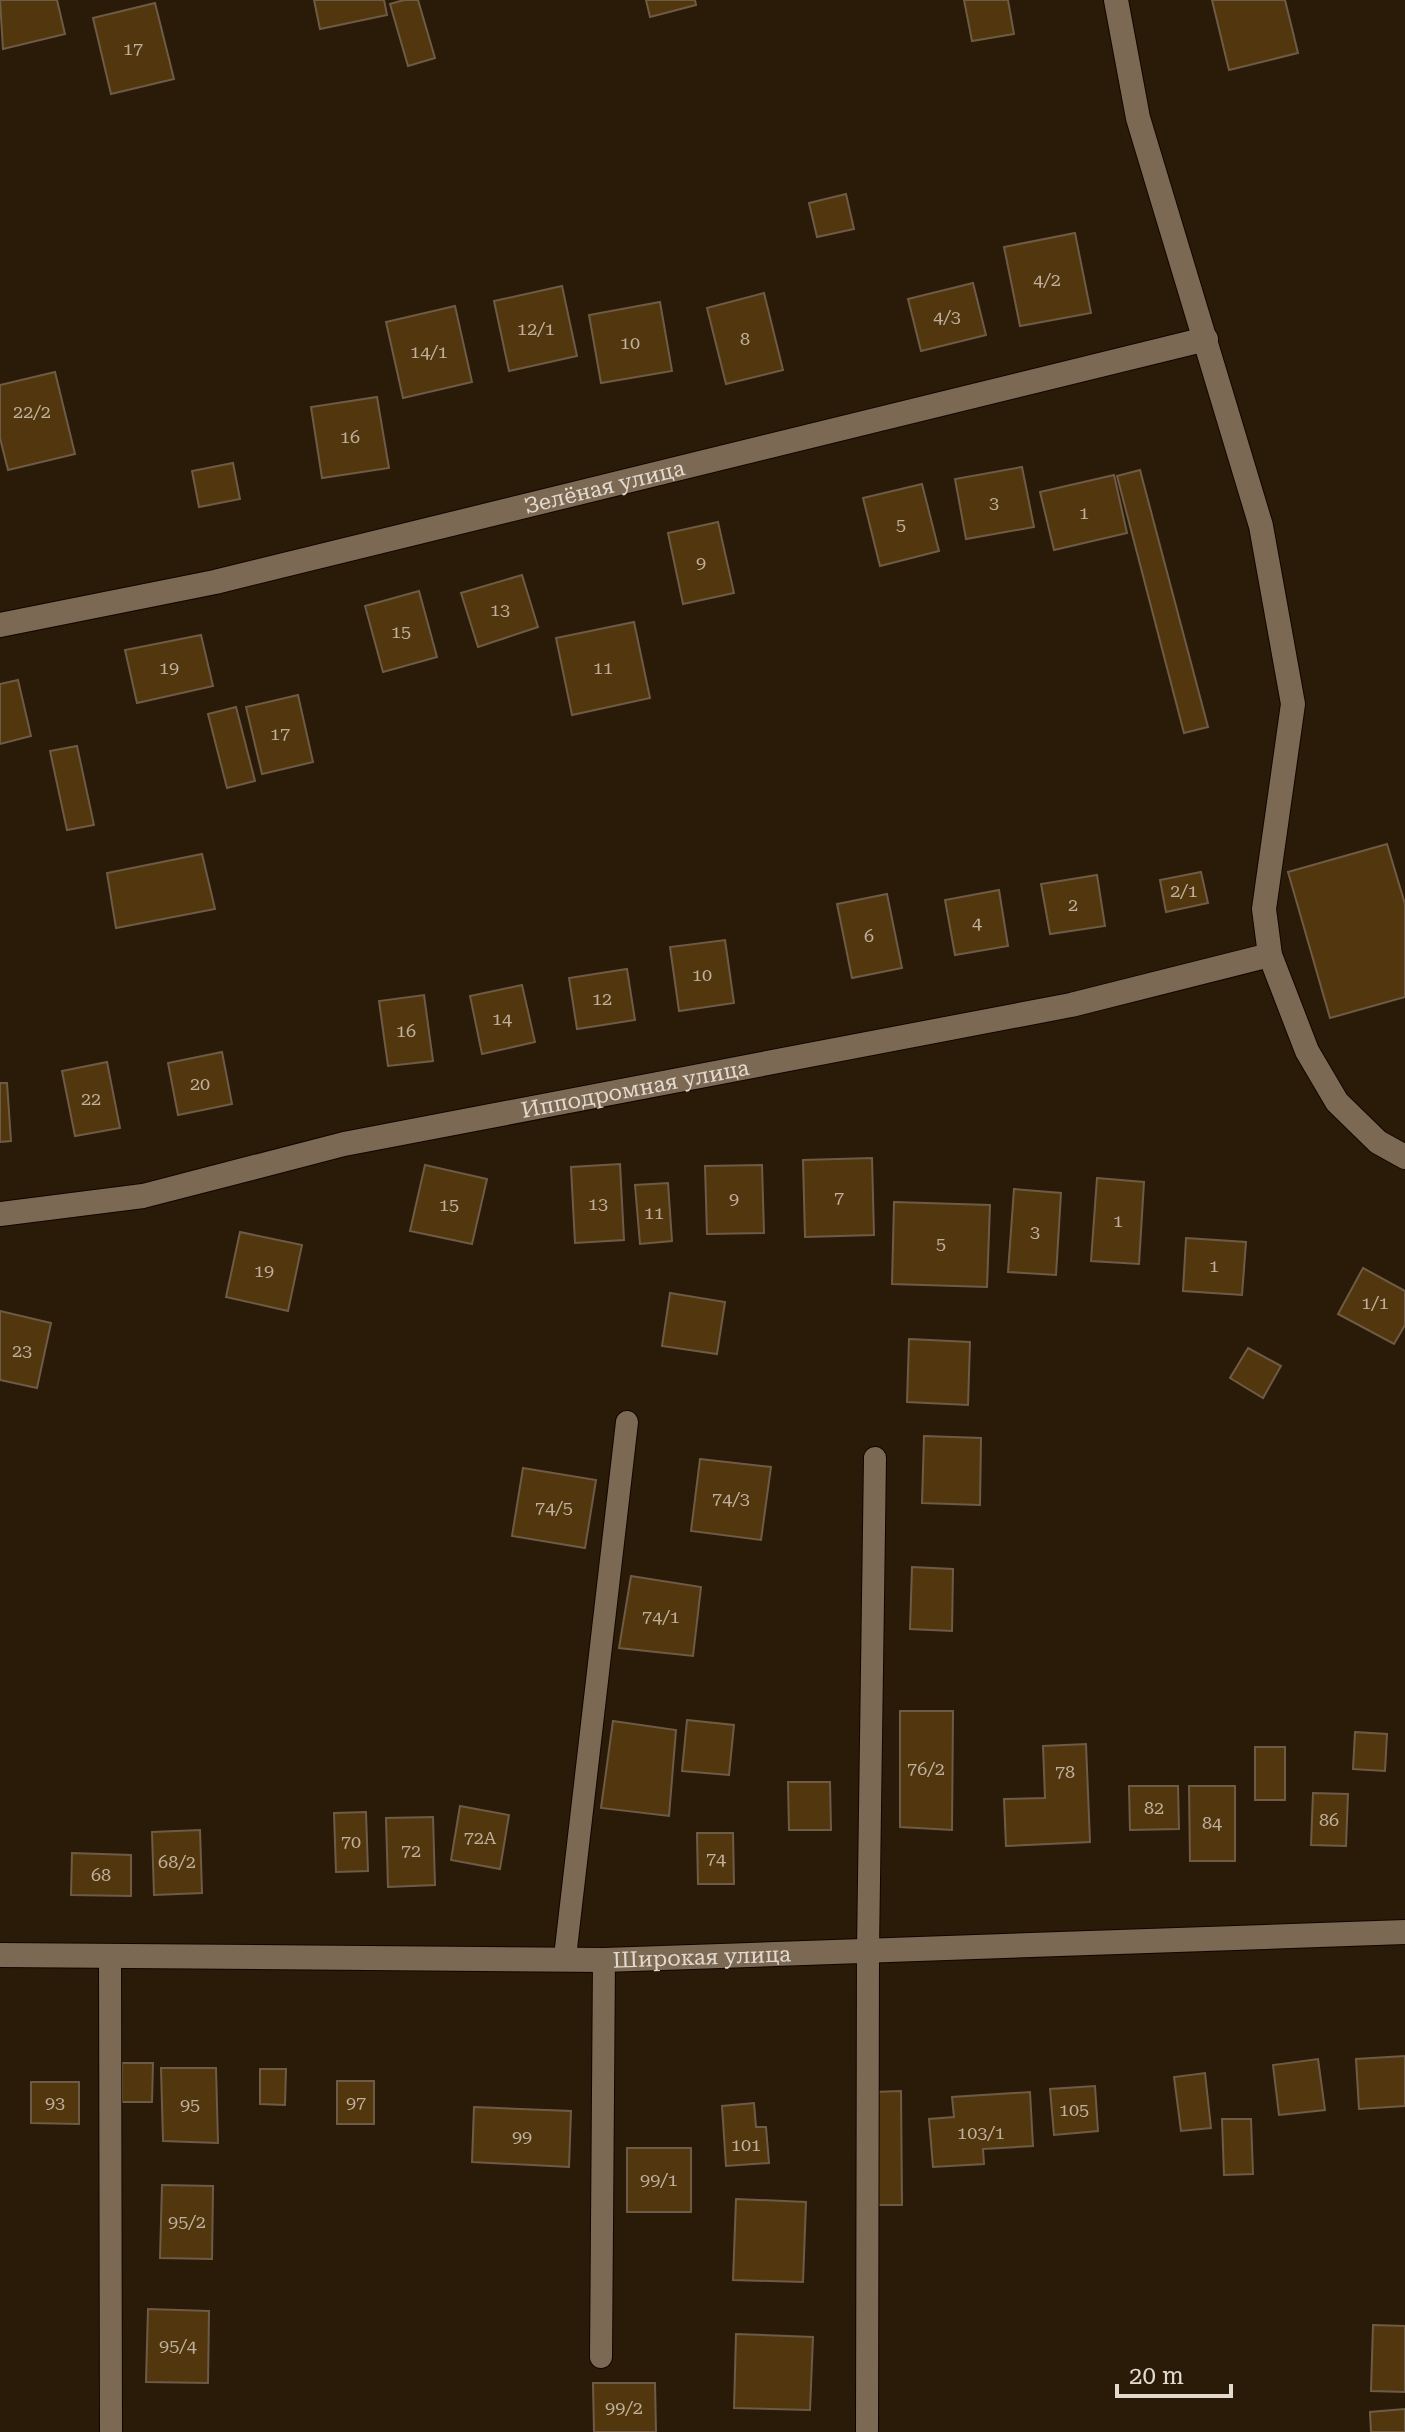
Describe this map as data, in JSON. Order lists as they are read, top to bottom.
{
  "streets": {
    "street": ["Зелёная улица", "Ипподромная улица", "Широкая улица"]
  },
  "house_numbers": [
    "17",
    "4/2",
    "4/3",
    "12/1",
    "8",
    "10",
    "14/1",
    "22/2",
    "16",
    "3",
    "1",
    "5",
    "9",
    "13",
    "15",
    "19",
    "11",
    "17",
    "2/1",
    "2",
    "4",
    "6",
    "10",
    "12",
    "14",
    "16",
    "20",
    "22",
    "7",
    "9",
    "13",
    "15",
    "11",
    "1",
    "3",
    "5",
    "1",
    "19",
    "1/1",
    "23",
    "74/3",
    "74/5",
    "74/1",
    "76/2",
    "78",
    "82",
    "86",
    "84",
    "72А",
    "70",
    "72",
    "74",
    "68/2",
    "68",
    "93",
    "97",
    "95",
    "105",
    "103/1",
    "99",
    "101",
    "99/1",
    "95/2",
    "95/4",
    "99/2"
  ],
  "scale_bar": "20 m"
}
